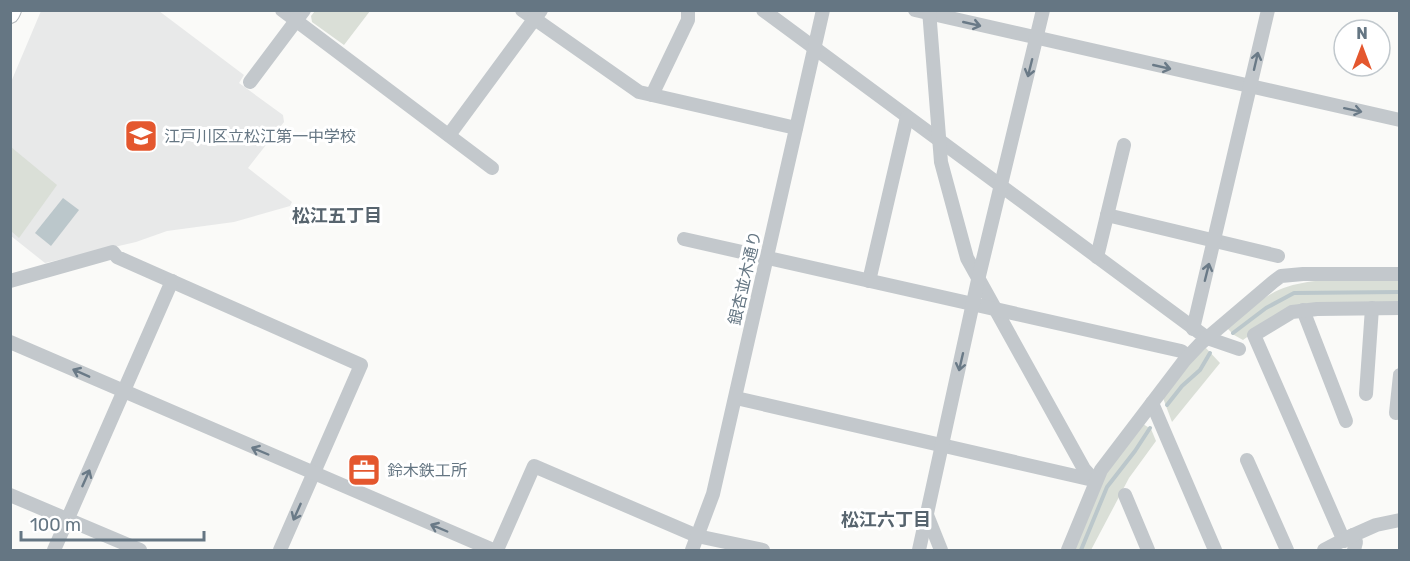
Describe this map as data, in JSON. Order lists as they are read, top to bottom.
{
  "streets": {
    "street": ["銀杏並木通り"]
  },
  "districts": ["松江五丁目", "松江六丁目"],
  "places": {
    "school or university": ["江戸川区立松江第一中学校"],
    "office": ["鈴木鉄工所"]
  },
  "scale_bar": "100 m",
  "north": "top"
}
